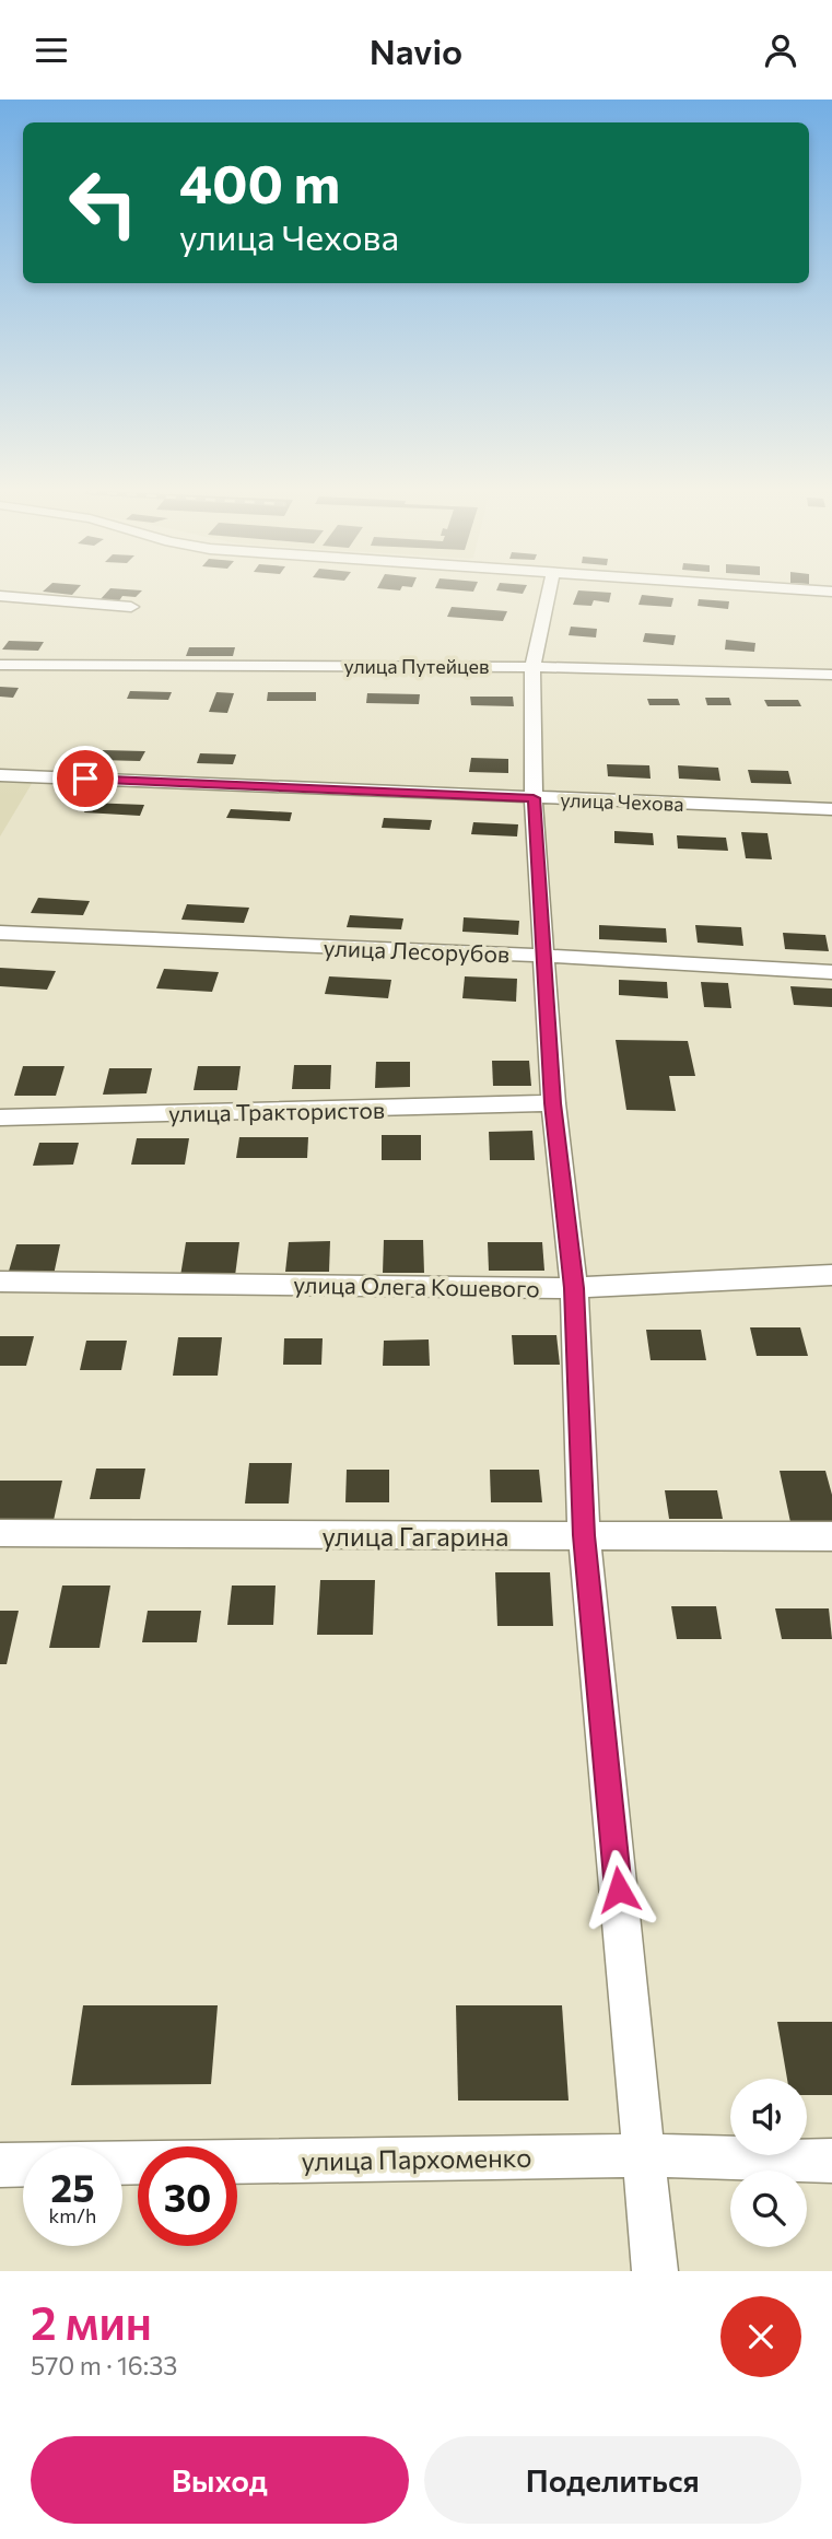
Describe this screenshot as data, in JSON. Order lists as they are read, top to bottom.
{
  "streets": {
    "street": [
      "улица Путейцев",
      "улица Чехова",
      "улица Лесорубов",
      "улица Трактористов",
      "улица Олега Кошевого",
      "улица Гагарина",
      "улица Пархоменко"
    ]
  },
  "page": {
    "header": "Navio",
    "turn": ["400 m", "улица Чехова"],
    "speed": "25 km/h",
    "limit": "30",
    "heading": ["2 мин", "570 m · 16:33"],
    "buttons": ["Выход", "Поделиться"]
  }
}
